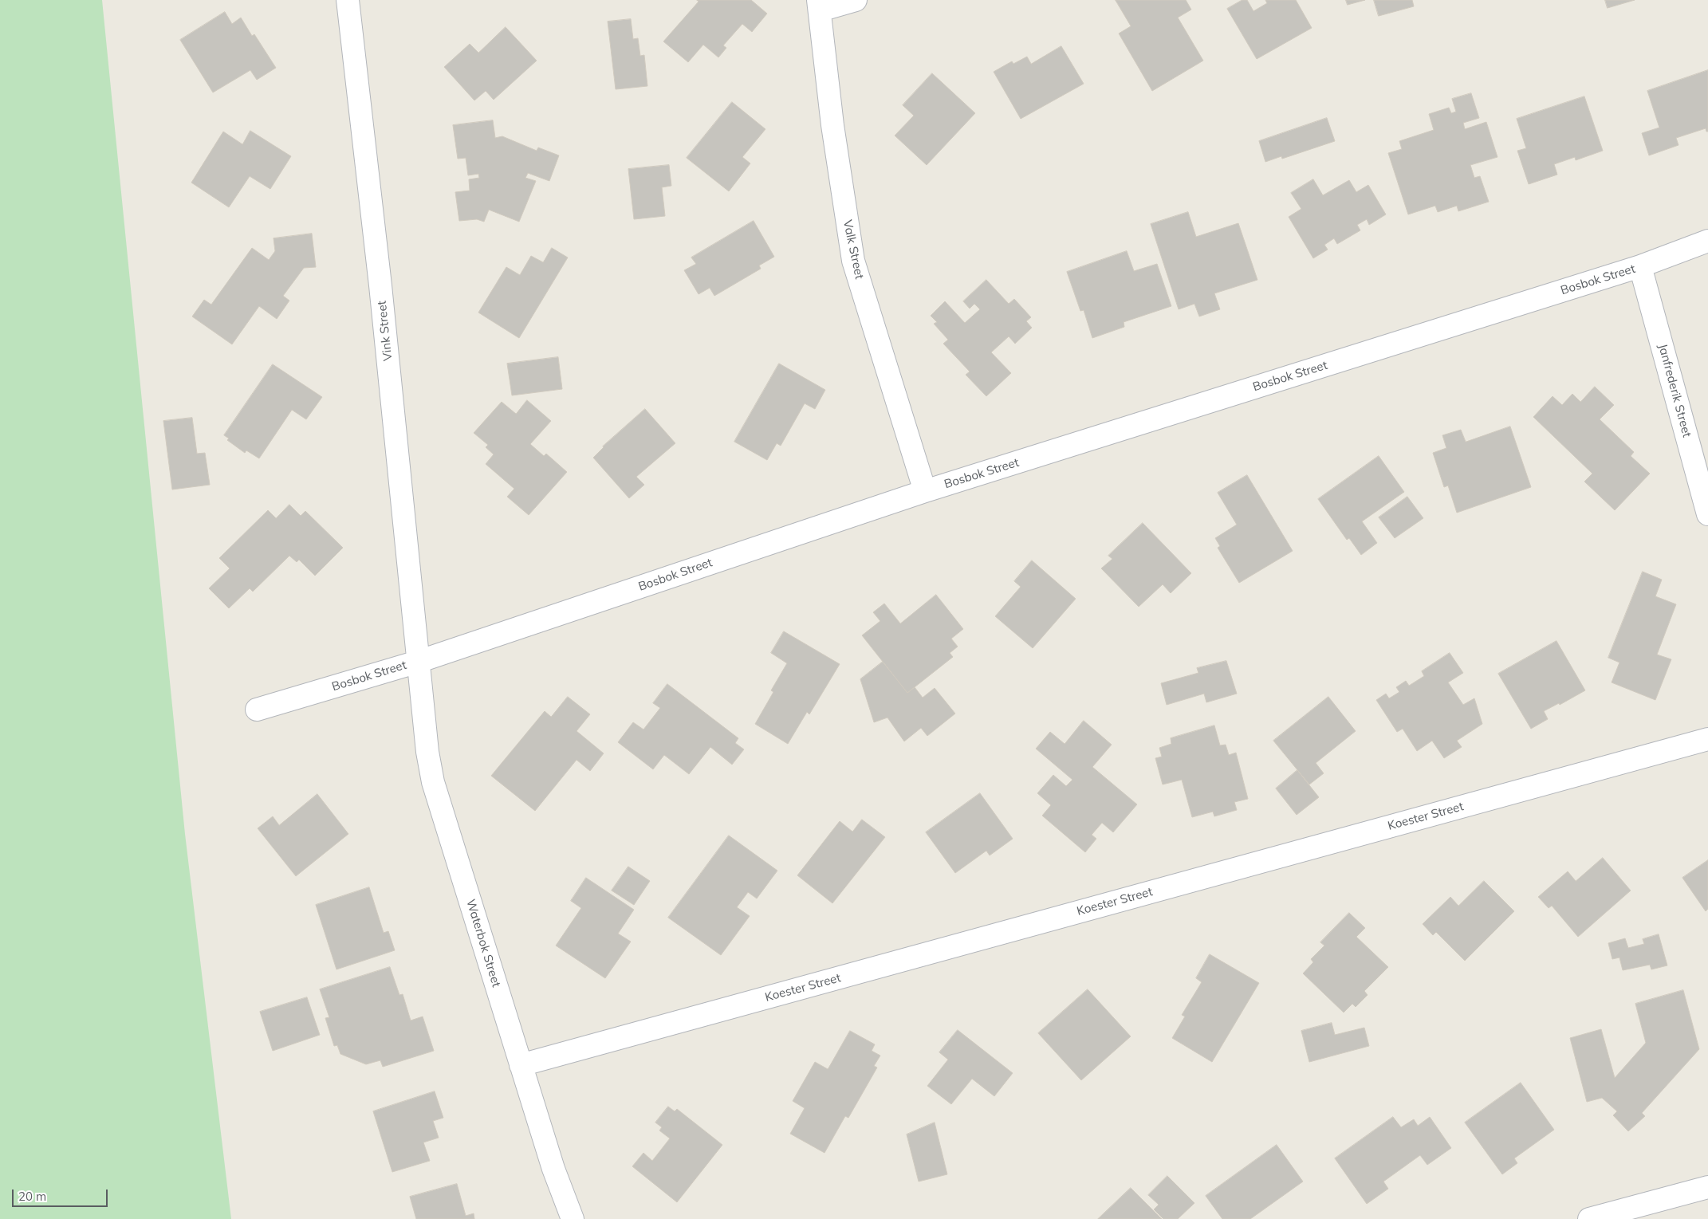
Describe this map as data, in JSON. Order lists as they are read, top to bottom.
{
  "streets": {
    "street": [
      "Valk Street",
      "Bosbok Street",
      "Vink Street",
      "Janfrederik Street",
      "Koester Street",
      "Waterbok Street"
    ]
  },
  "crossings": [
    ["Valk Street", "Bosbok Street"],
    ["Bosbok Street", "Vink Street"],
    ["Bosbok Street", "Janfrederik Street"],
    ["Bosbok Street", "Waterbok Street"],
    ["Vink Street", "Waterbok Street"],
    ["Koester Street", "Waterbok Street"]
  ],
  "scale_bar": "20 m"
}
